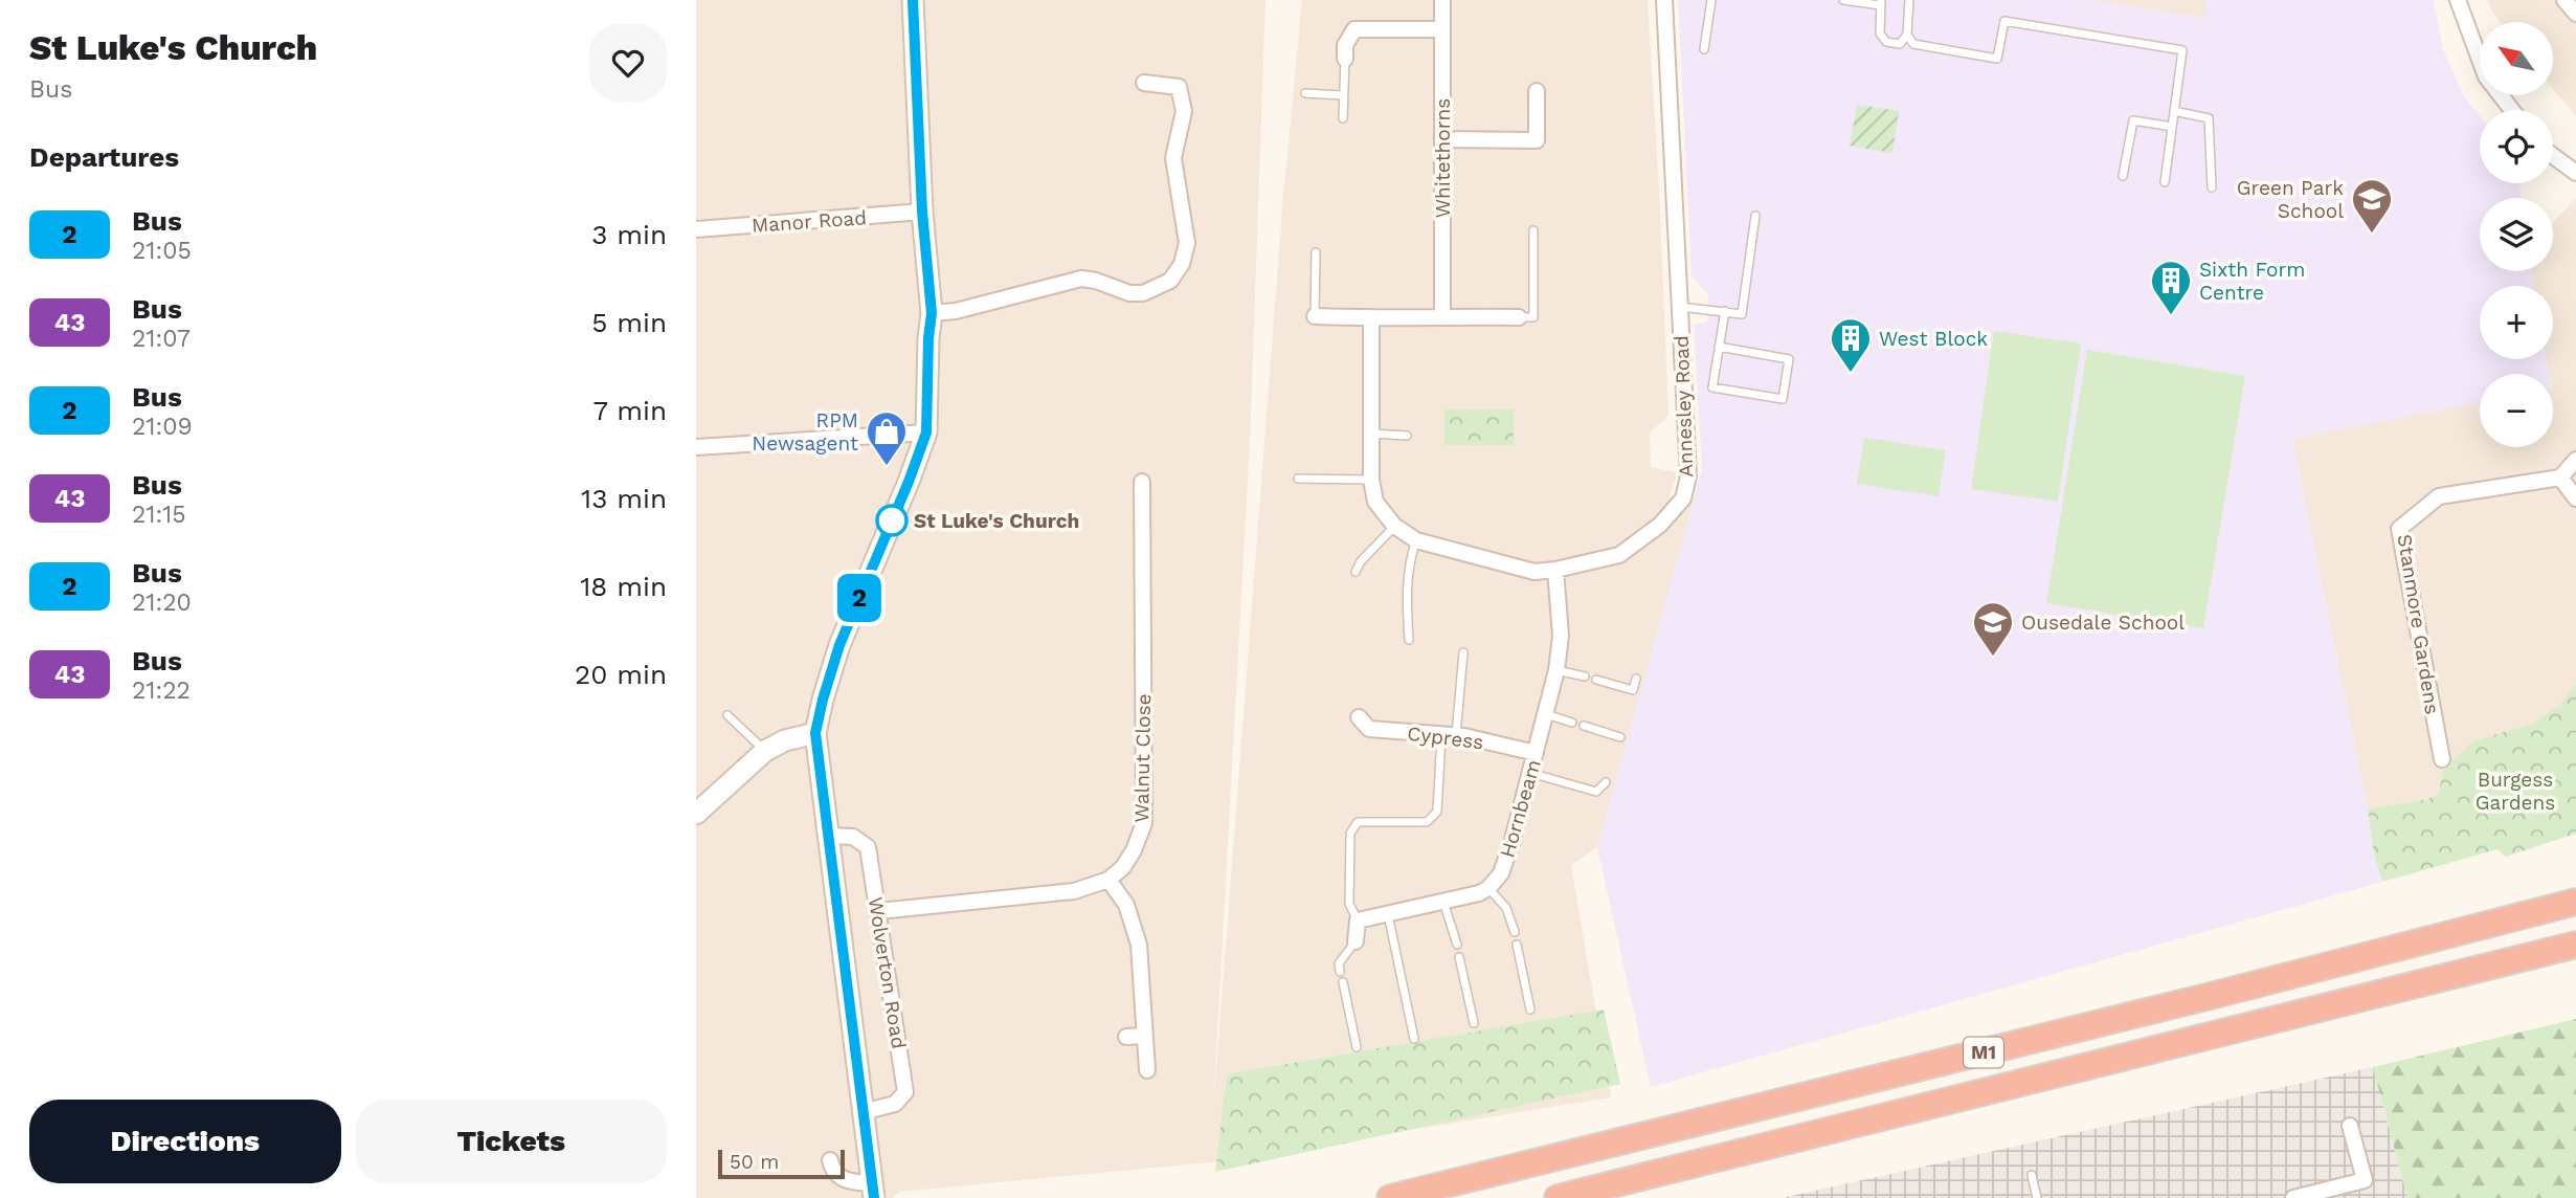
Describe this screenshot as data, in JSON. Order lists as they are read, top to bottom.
{
  "streets": {
    "highway": ["M1"],
    "street": [
      "Whitethorns",
      "Manor Road",
      "Annesley Road",
      "Stanmore Gardens",
      "Cypress",
      "Walnut Close",
      "Hornbeam",
      "Wolverton Road"
    ]
  },
  "crossings": [
    ["Manor Road", "Wolverton Road"],
    ["Annesley Road", "Hornbeam"],
    ["Cypress", "Hornbeam"]
  ],
  "parks": ["Burgess Gardens"],
  "places": {
    "school or university": ["Green Park School", "Ousedale School"],
    "building": ["Sixth Form Centre", "West Block"],
    "shop": ["RPM Newsagent"],
    "other": ["St Luke's Church"]
  },
  "lines": ["bus line 2"],
  "scale_bar": "50 m",
  "north": "top left",
  "page": {
    "heading": [
      ["St Luke's Church", "Bus"],
      "Departures"
    ],
    "on_map": "2",
    "map_buttons": ["+", "−"],
    "list": [
      {
        "mark": "2",
        "name": "Bus",
        "note": "21:05",
        "value": "3 min"
      },
      {
        "mark": "43",
        "name": "Bus",
        "note": "21:07",
        "value": "5 min"
      },
      {
        "mark": "2",
        "name": "Bus",
        "note": "21:09",
        "value": "7 min"
      },
      {
        "mark": "43",
        "name": "Bus",
        "note": "21:15",
        "value": "13 min"
      },
      {
        "mark": "2",
        "name": "Bus",
        "note": "21:20",
        "value": "18 min"
      },
      {
        "mark": "43",
        "name": "Bus",
        "note": "21:22",
        "value": "20 min"
      }
    ],
    "buttons": ["Directions", "Tickets"],
    "scale": "50 m"
  }
}
